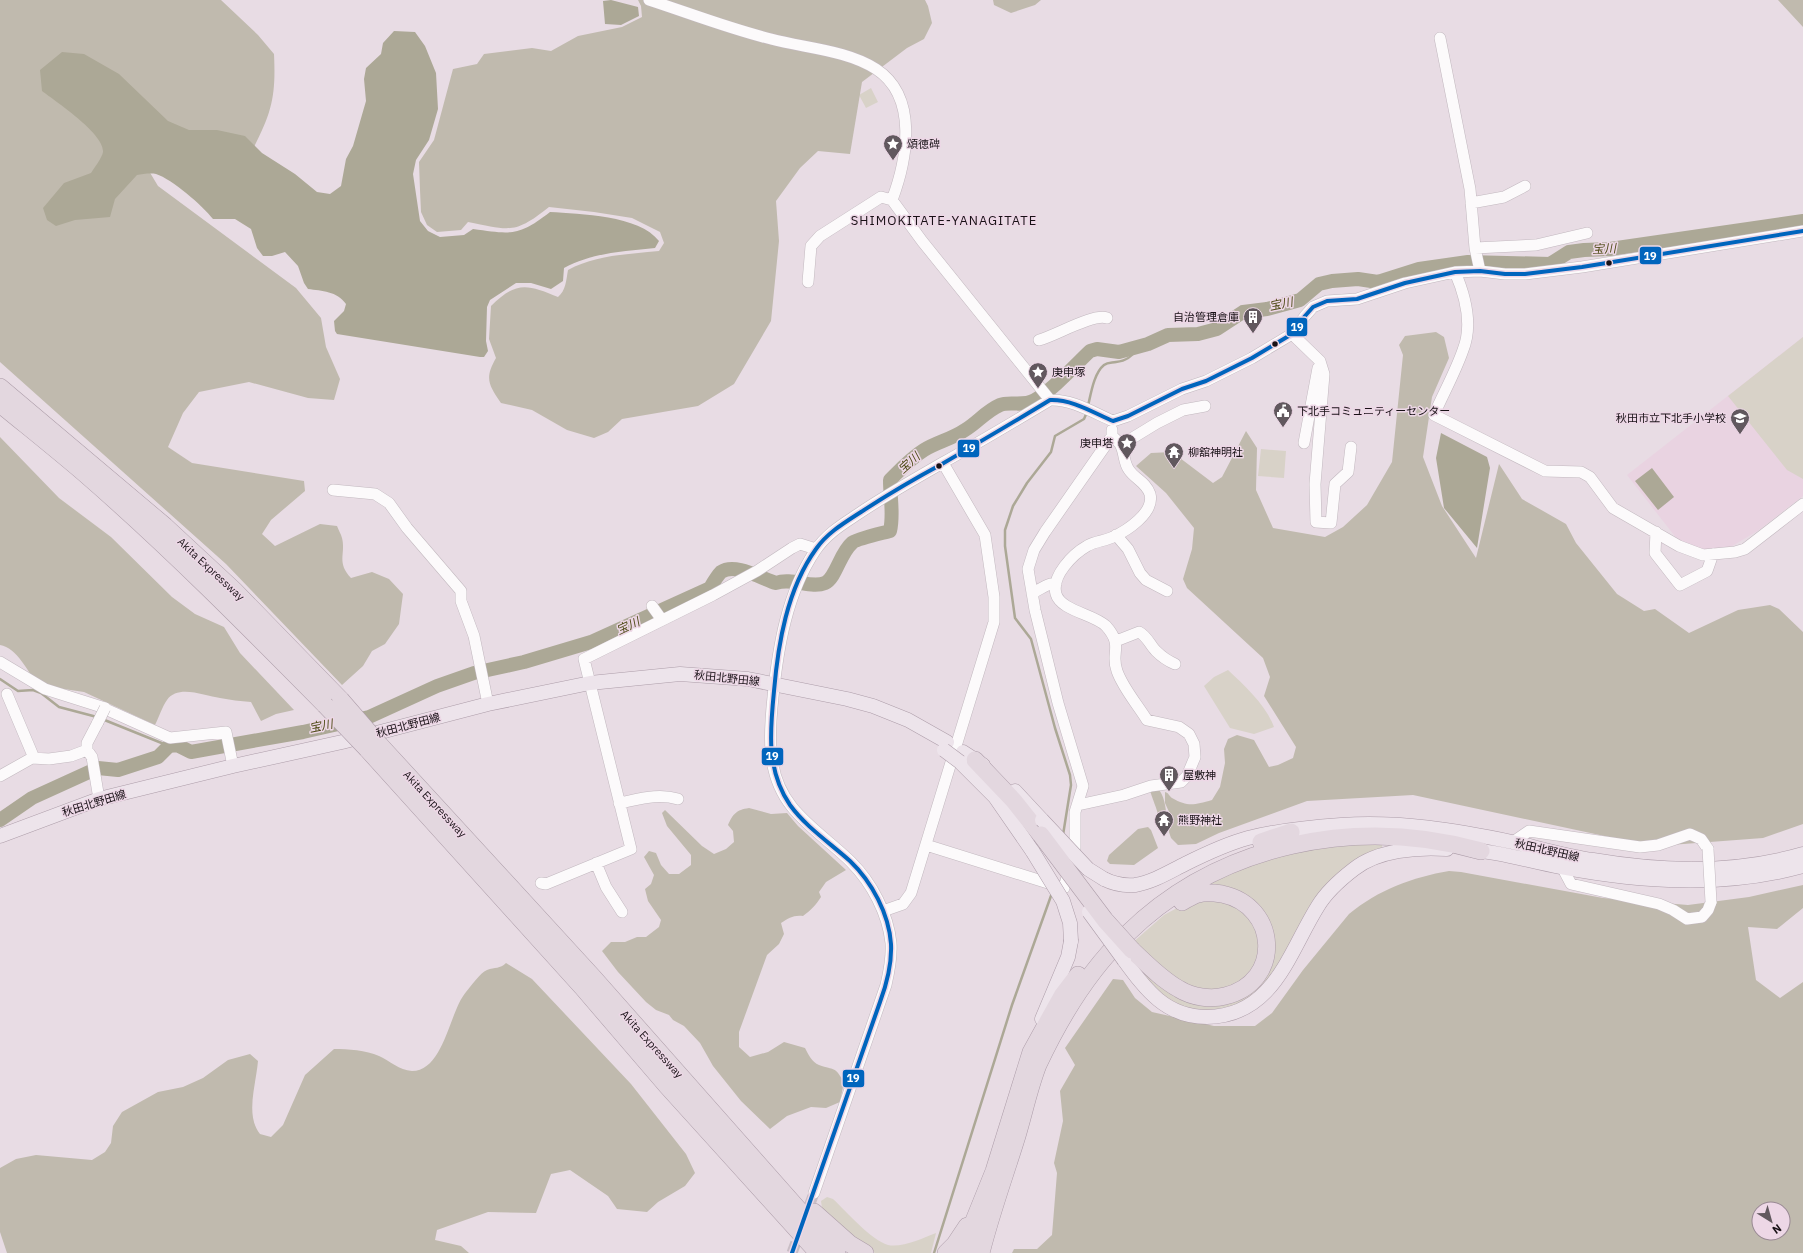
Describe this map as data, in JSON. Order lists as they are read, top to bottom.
{
  "streets": {
    "highway": ["Akita Expressway"],
    "main road": ["秋田北野田線"]
  },
  "districts": ["SHIMOKITATE-YANAGITATE"],
  "water": ["宝川"],
  "places": {
    "place": ["頌徳碑", "庚申塚", "庚申塔"],
    "building": ["自治管理倉庫", "屋敷神"],
    "public building": ["下北手コミュニティーセンター"],
    "school or university": ["秋田市立下北手小学校"],
    "temple": ["柳舘神明社", "熊野神社"]
  },
  "lines": ["transit line 19"],
  "north": "bottom right"
}
